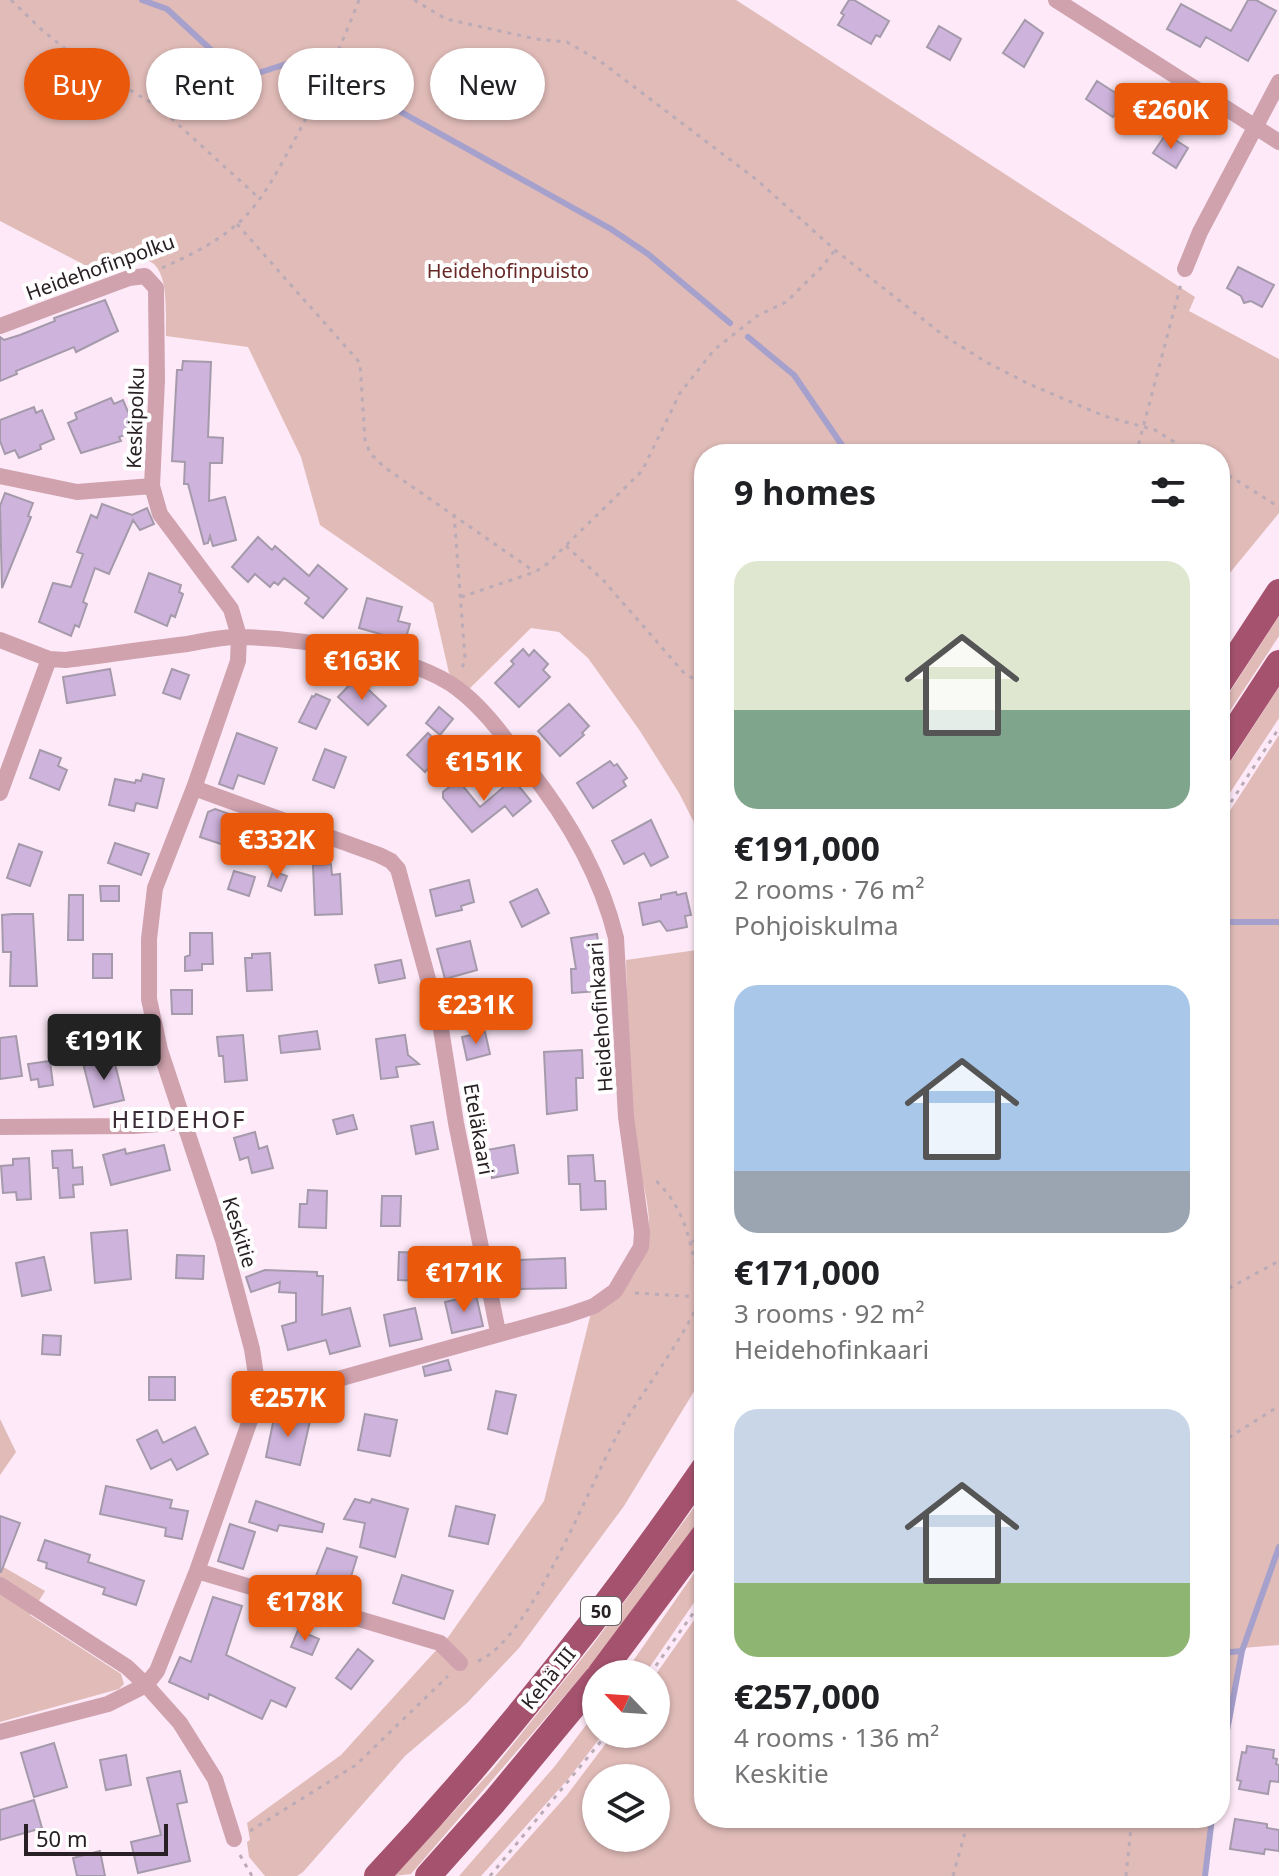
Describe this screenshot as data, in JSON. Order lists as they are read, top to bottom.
{
  "streets": {
    "highway": ["50", "Kehä III"],
    "street": [
      "Heidehofinpolku",
      "Keskipolku",
      "Heidehofinkaari",
      "Eteläkaari",
      "Keskitie"
    ]
  },
  "crossings": [
    ["Heidehofinpolku", "Keskipolku"],
    ["Keskipolku", "Heidehofinkaari"],
    ["Keskipolku", "Keskitie"],
    ["Heidehofinkaari", "Keskitie"],
    ["Eteläkaari", "Keskitie"]
  ],
  "districts": ["HEIDEHOF"],
  "parks": ["Heidehofinpuisto"],
  "scale_bar": "50 m",
  "north": "top left",
  "page": {
    "chip": [
      "Buy",
      "Rent",
      "Filters",
      "New"
    ],
    "price": [
      "€260K",
      "€163K",
      "€151K",
      "€332K",
      "€231K",
      "€191K",
      "€171K",
      "€257K",
      "€178K"
    ],
    "heading": "9 homes",
    "list": [
      {
        "name": "€191,000",
        "note": "2 rooms · 76 m² · Pohjoiskulma"
      },
      {
        "name": "€171,000",
        "note": "3 rooms · 92 m² · Heidehofinkaari"
      },
      {
        "name": "€257,000",
        "note": "4 rooms · 136 m² · Keskitie"
      }
    ],
    "scale": "50 m"
  }
}
